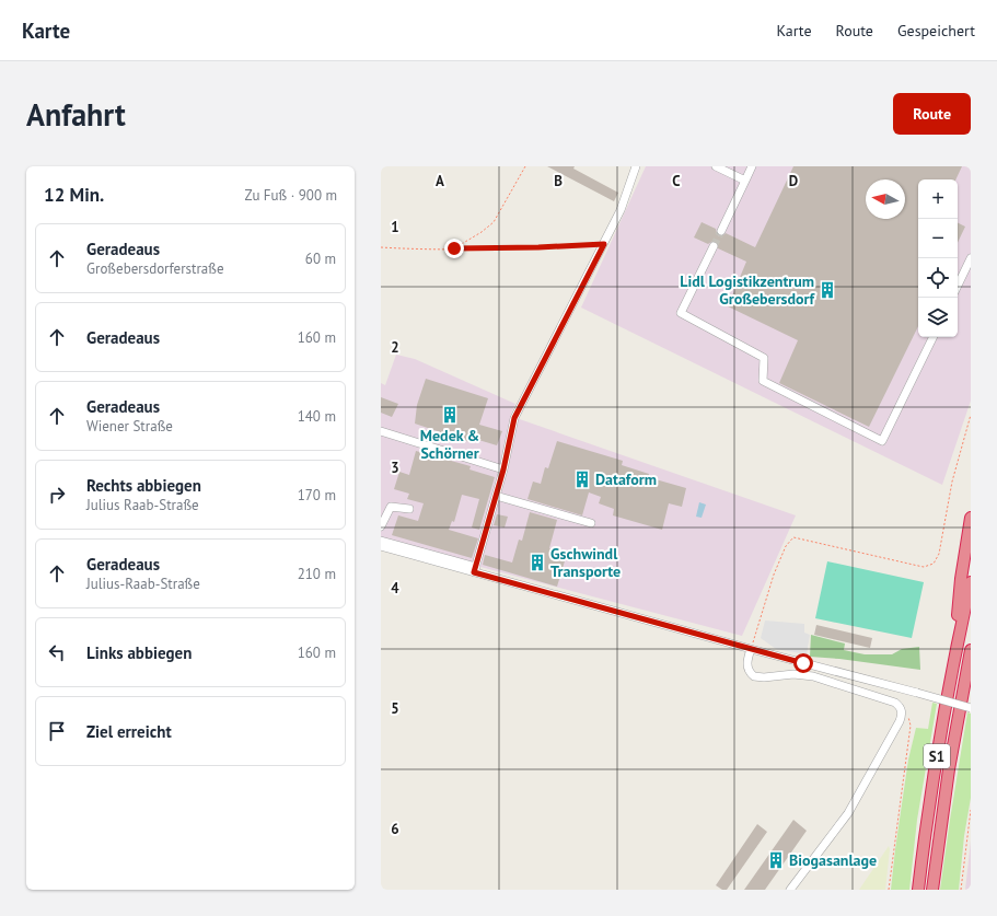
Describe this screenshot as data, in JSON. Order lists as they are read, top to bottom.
{
  "streets": {
    "highway": ["S1"]
  },
  "places": {
    "building": [
      "Lidl Logistikzentrum Großebersdorf",
      "Medek & Schörner",
      "Dataform",
      "Gschwindl Transporte",
      "Biogasanlage"
    ]
  },
  "north": "left",
  "page": {
    "header": "Karte",
    "nav": ["Karte", "Route", "Gespeichert"],
    "buttons": "Route",
    "title": "Anfahrt",
    "heading": ["12 Min.", "Zu Fuß · 900 m"],
    "map_buttons": ["+", "−"],
    "list": [
      ["Geradeaus", "Großebersdorferstraße", "60 m"],
      ["Geradeaus", "160 m"],
      ["Geradeaus", "Wiener Straße", "140 m"],
      ["Rechts abbiegen", "Julius Raab-Straße", "170 m"],
      ["Geradeaus", "Julius-Raab-Straße", "210 m"],
      ["Links abbiegen", "160 m"],
      "Ziel erreicht"
    ]
  },
  "grid": {
    "columns": [
      "A",
      "B",
      "C",
      "D"
    ],
    "rows": [
      "1",
      "2",
      "3",
      "4",
      "5",
      "6"
    ]
  }
}
